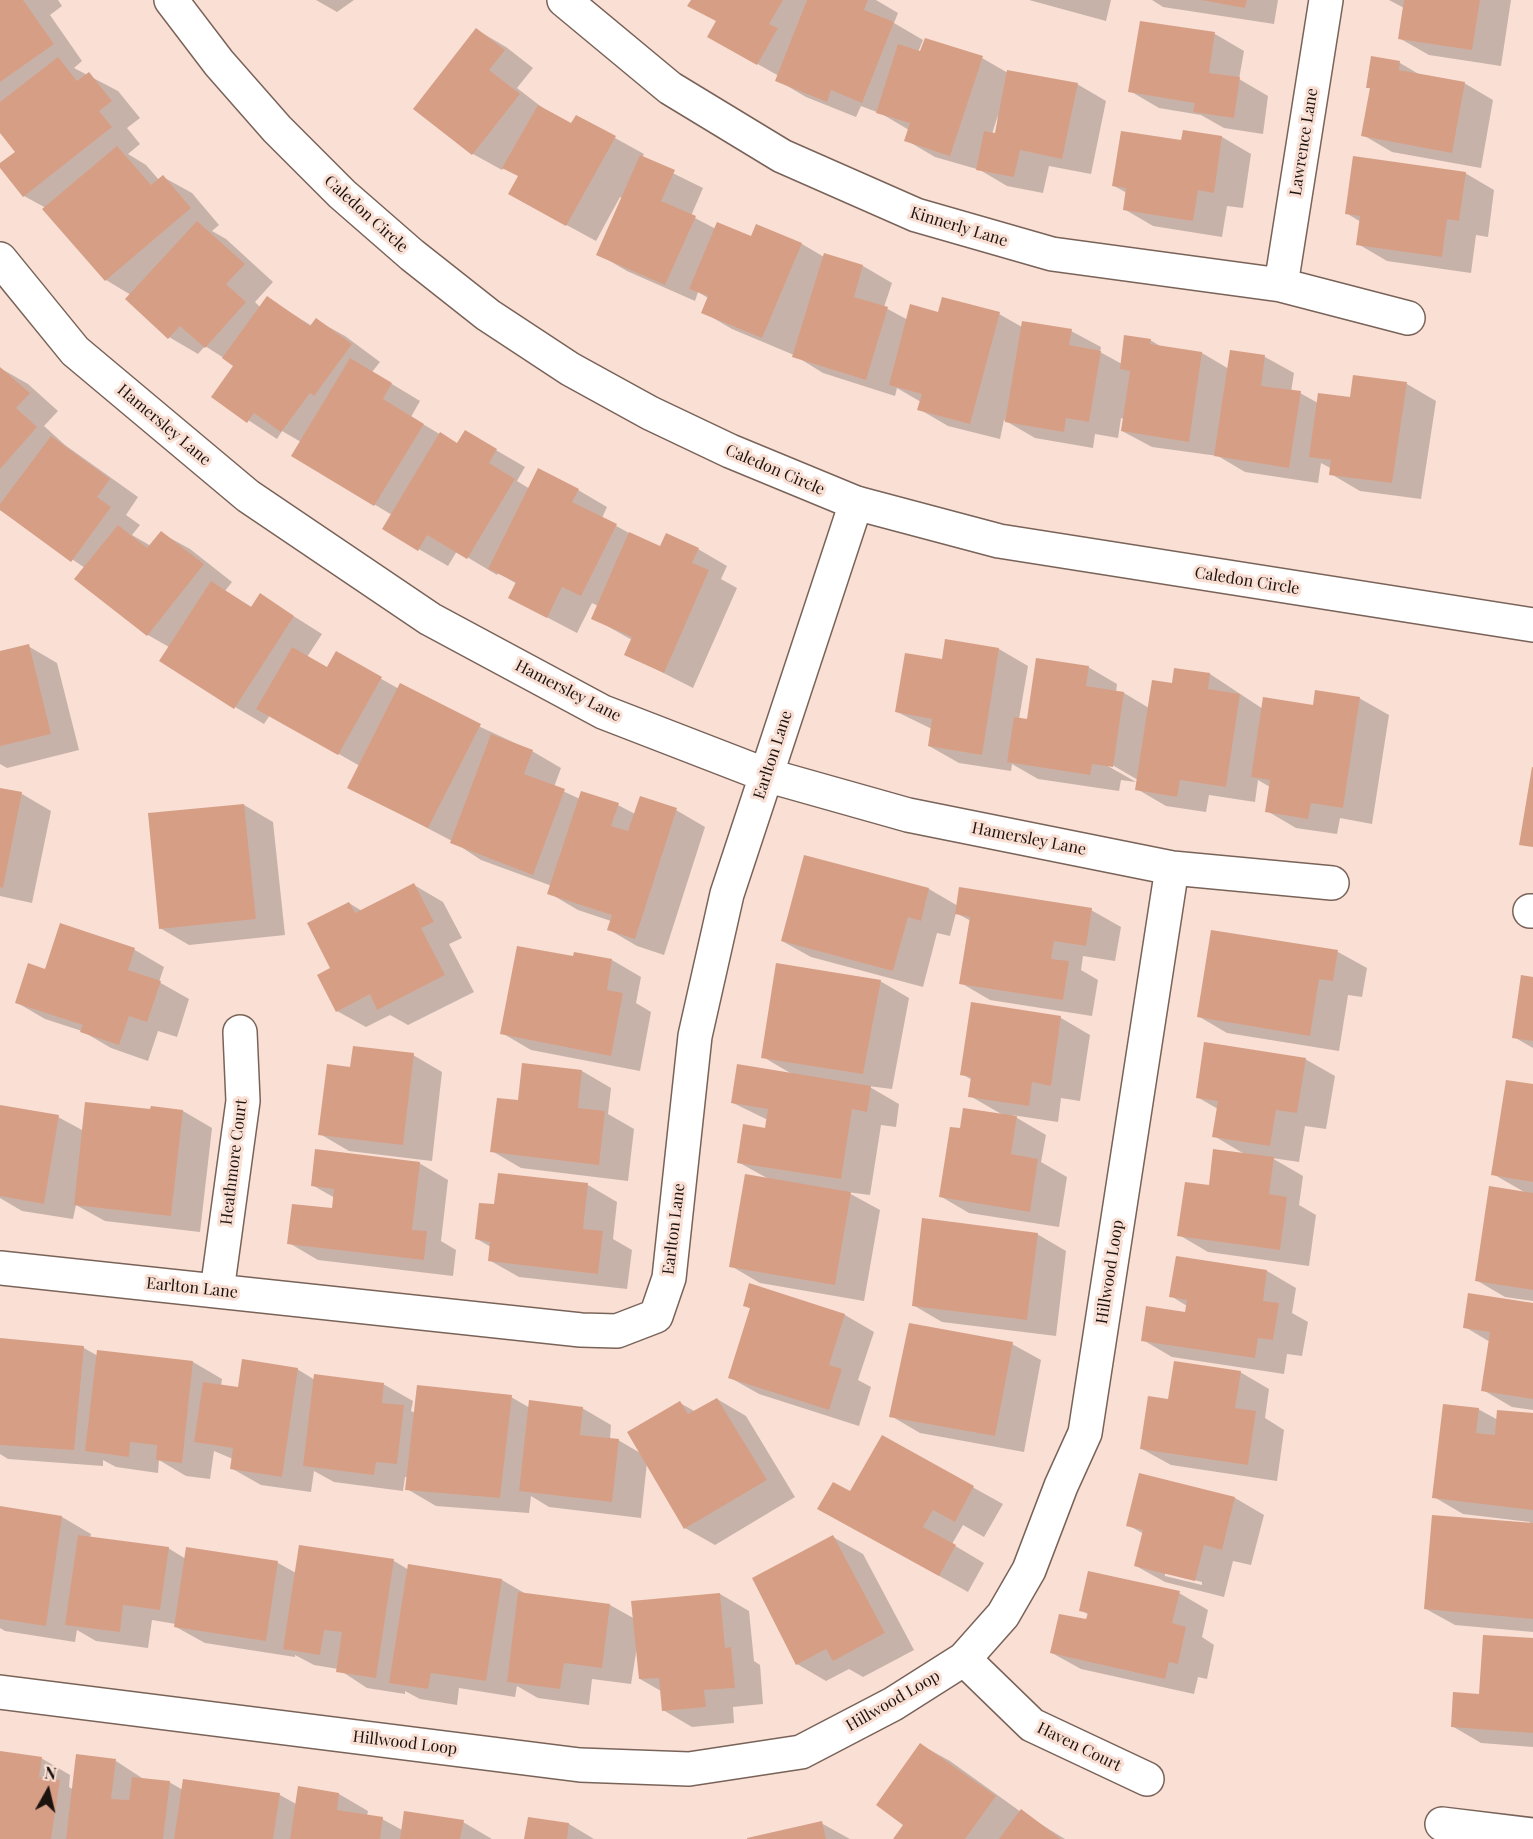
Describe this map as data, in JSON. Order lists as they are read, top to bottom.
{
  "streets": {
    "street": [
      "Lawrence Lane",
      "Caledon Circle",
      "Kinnerly Lane",
      "Hamersley Lane",
      "Earlton Lane",
      "Heathmore Court",
      "Hillwood Loop",
      "Haven Court"
    ]
  },
  "crossings": [
    ["Lawrence Lane", "Kinnerly Lane"],
    ["Caledon Circle", "Earlton Lane"],
    ["Hamersley Lane", "Earlton Lane"],
    ["Hamersley Lane", "Hillwood Loop"],
    ["Earlton Lane", "Heathmore Court"],
    ["Hillwood Loop", "Haven Court"]
  ],
  "north": "top"
}
